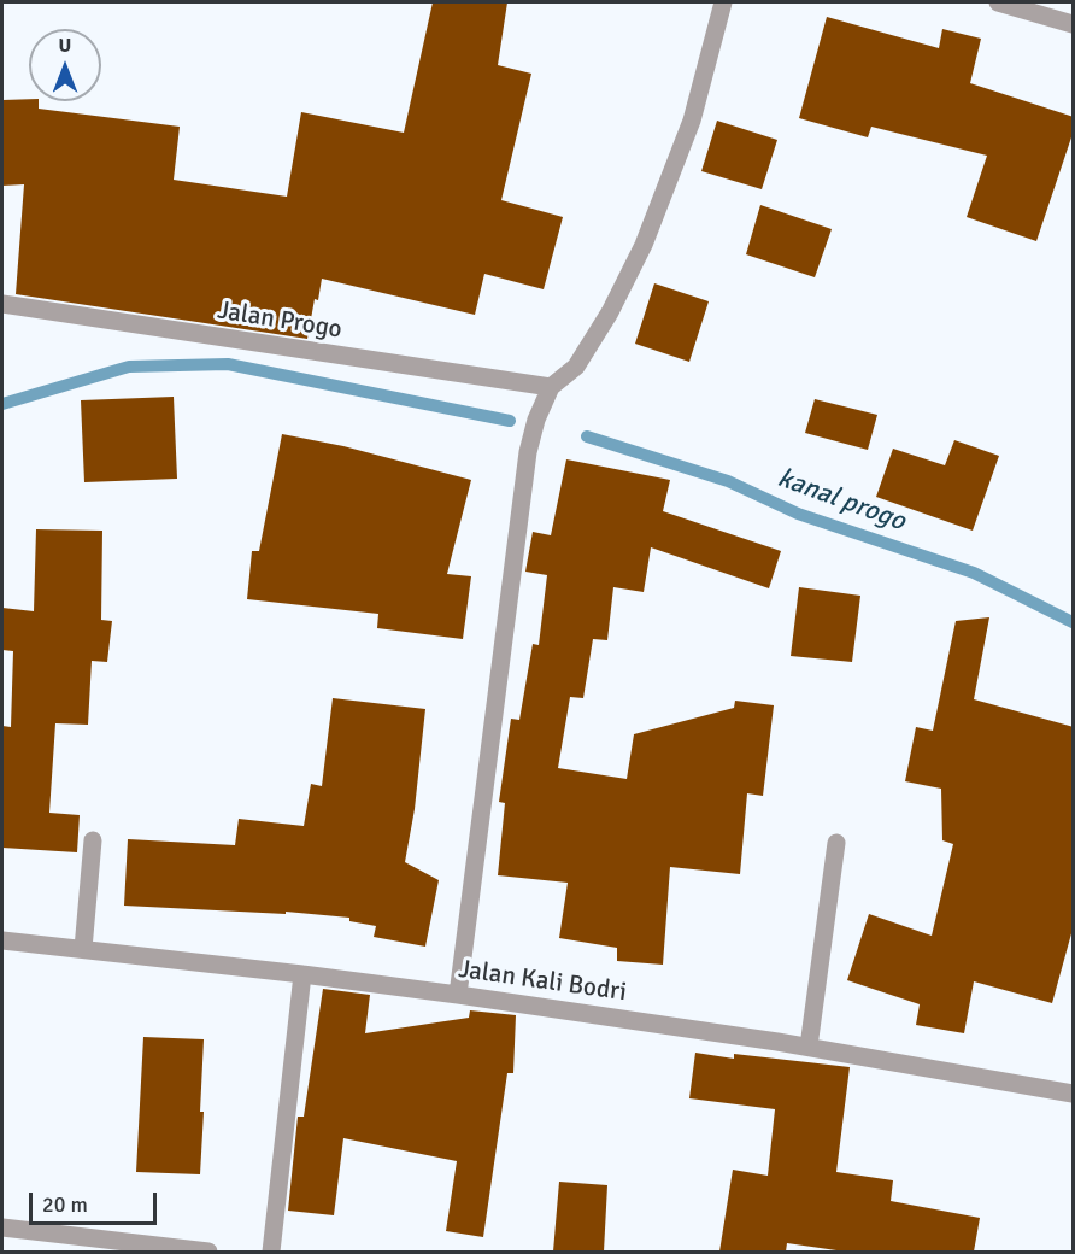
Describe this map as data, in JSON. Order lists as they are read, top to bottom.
{
  "streets": {
    "street": ["Jalan Progo", "Jalan Kali Bodri"]
  },
  "water": ["kanal progo"],
  "scale_bar": "20 m",
  "north": "top"
}
